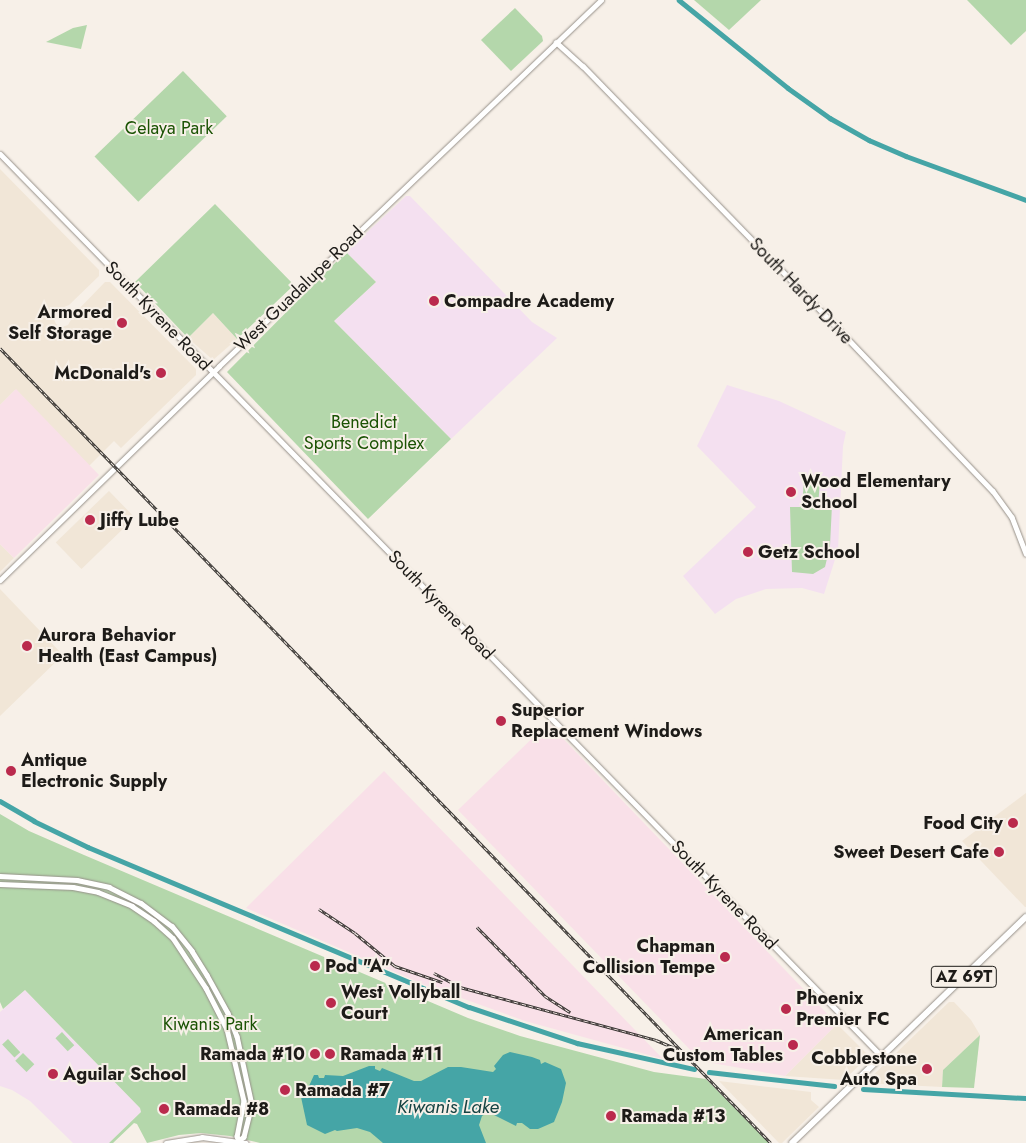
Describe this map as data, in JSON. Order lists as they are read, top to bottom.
{
  "streets": {
    "main road": ["West Guadalupe Road", "South Kyrene Road", "AZ 69T"],
    "street": ["South Hardy Drive"]
  },
  "crossings": [
    ["West Guadalupe Road", "South Hardy Drive"],
    ["West Guadalupe Road", "South Kyrene Road"],
    ["South Kyrene Road", "AZ 69T"]
  ],
  "water": ["Kiwanis Lake"],
  "parks": ["Celaya Park", "Benedict Sports Complex", "Kiwanis Park"],
  "places": [
    "Compadre Academy",
    "Armored Self Storage",
    "McDonald's",
    "Wood Elementary School",
    "Jiffy Lube",
    "Getz School",
    "Aurora Behavior Health (East Campus)",
    "Superior Replacement Windows",
    "Antique Electronic Supply",
    "Food City",
    "Sweet Desert Cafe",
    "Chapman Collision Tempe",
    "Pod \"A\"",
    "West Vollyball Court",
    "Phoenix Premier FC",
    "American Custom Tables",
    "Ramada #10",
    "Ramada #11",
    "Cobblestone Auto Spa",
    "Aguilar School",
    "Ramada #7",
    "Ramada #8",
    "Ramada #13"
  ]
}
